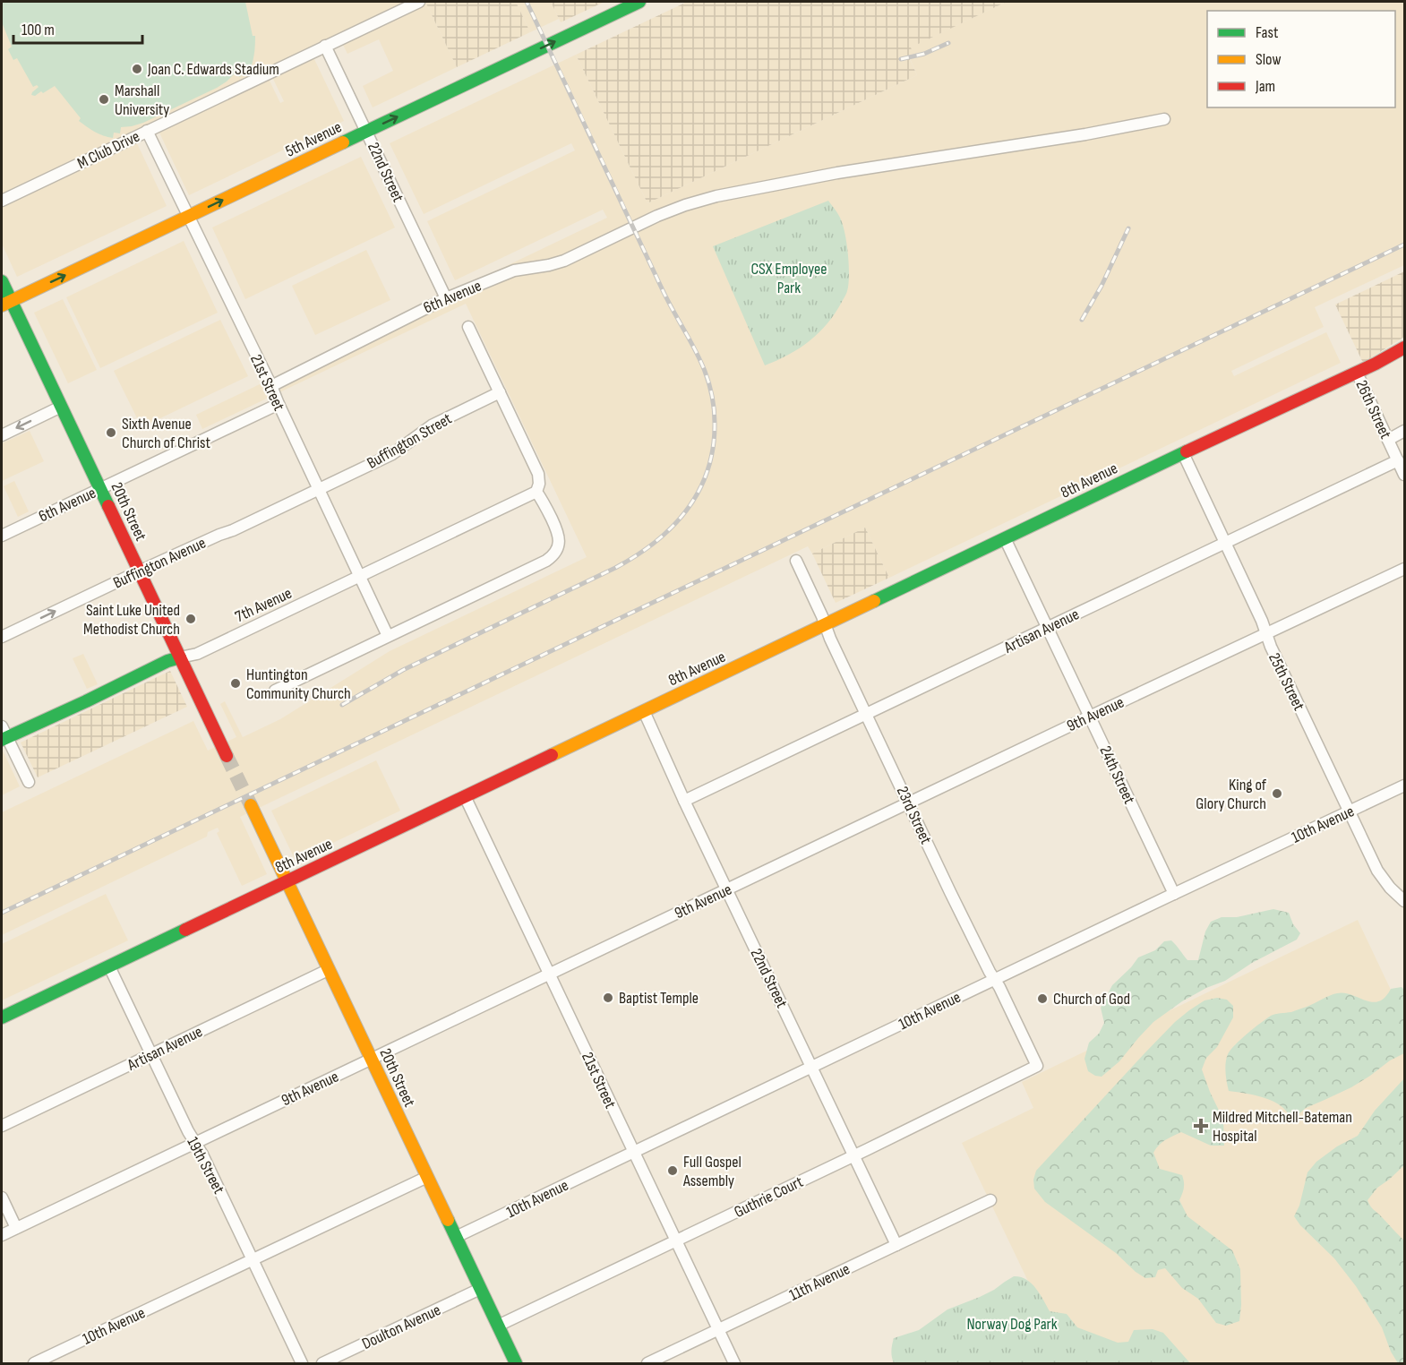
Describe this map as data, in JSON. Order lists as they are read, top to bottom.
{
  "streets": {
    "main road": [
      "5th Avenue",
      "8th Avenue",
      "20th Street",
      "7th Avenue"
    ],
    "street": [
      "M Club Drive",
      "22nd Street",
      "6th Avenue",
      "21st Street",
      "26th Street",
      "Buffington Street",
      "Buffington Avenue",
      "Artisan Avenue",
      "25th Street",
      "9th Avenue",
      "24th Street",
      "23rd Street",
      "10th Avenue",
      "19th Street",
      "Guthrie Court",
      "11th Avenue",
      "Doulton Avenue"
    ]
  },
  "crossings": [
    ["5th Avenue", "22nd Street"],
    ["5th Avenue", "21st Street"],
    ["5th Avenue", "20th Street"],
    ["M Club Drive", "22nd Street"],
    ["M Club Drive", "21st Street"],
    ["22nd Street", "6th Avenue"],
    ["22nd Street", "8th Avenue"],
    ["22nd Street", "Artisan Avenue"],
    ["22nd Street", "9th Avenue"],
    ["22nd Street", "10th Avenue"],
    ["22nd Street", "Guthrie Court"],
    ["22nd Street", "11th Avenue"],
    ["6th Avenue", "21st Street"],
    ["6th Avenue", "20th Street"],
    ["21st Street", "Buffington Street"],
    ["21st Street", "8th Avenue"],
    ["21st Street", "Buffington Avenue"],
    ["21st Street", "7th Avenue"],
    ["21st Street", "9th Avenue"],
    ["21st Street", "10th Avenue"],
    ["21st Street", "Guthrie Court"],
    ["21st Street", "11th Avenue"],
    ["26th Street", "8th Avenue"],
    ["26th Street", "Artisan Avenue"],
    ["Buffington Street", "Buffington Avenue"],
    ["8th Avenue", "20th Street"],
    ["8th Avenue", "25th Street"],
    ["8th Avenue", "24th Street"],
    ["8th Avenue", "23rd Street"],
    ["8th Avenue", "19th Street"],
    ["20th Street", "Buffington Avenue"],
    ["20th Street", "7th Avenue"],
    ["20th Street", "Artisan Avenue"],
    ["20th Street", "9th Avenue"],
    ["20th Street", "10th Avenue"],
    ["20th Street", "Guthrie Court"],
    ["20th Street", "Doulton Avenue"],
    ["Artisan Avenue", "25th Street"],
    ["Artisan Avenue", "24th Street"],
    ["Artisan Avenue", "23rd Street"],
    ["Artisan Avenue", "19th Street"],
    ["25th Street", "9th Avenue"],
    ["25th Street", "10th Avenue"],
    ["9th Avenue", "24th Street"],
    ["9th Avenue", "23rd Street"],
    ["9th Avenue", "19th Street"],
    ["24th Street", "10th Avenue"],
    ["23rd Street", "10th Avenue"],
    ["23rd Street", "Guthrie Court"],
    ["10th Avenue", "19th Street"]
  ],
  "one_way": ["5th Avenue", "Buffington Avenue"],
  "parks": ["CSX Employee Park", "Norway Dog Park"],
  "places": {
    "other": [
      "Joan C. Edwards Stadium",
      "Marshall University",
      "Sixth Avenue Church of Christ",
      "Saint Luke United Methodist Church",
      "Huntington Community Church",
      "King of Glory Church",
      "Baptist Temple",
      "Church of God",
      "Full Gospel Assembly"
    ],
    "health": ["Mildred Mitchell-Bateman Hospital"]
  },
  "legend": ["Fast", "Slow", "Jam"],
  "scale_bar": "100 m"
}
